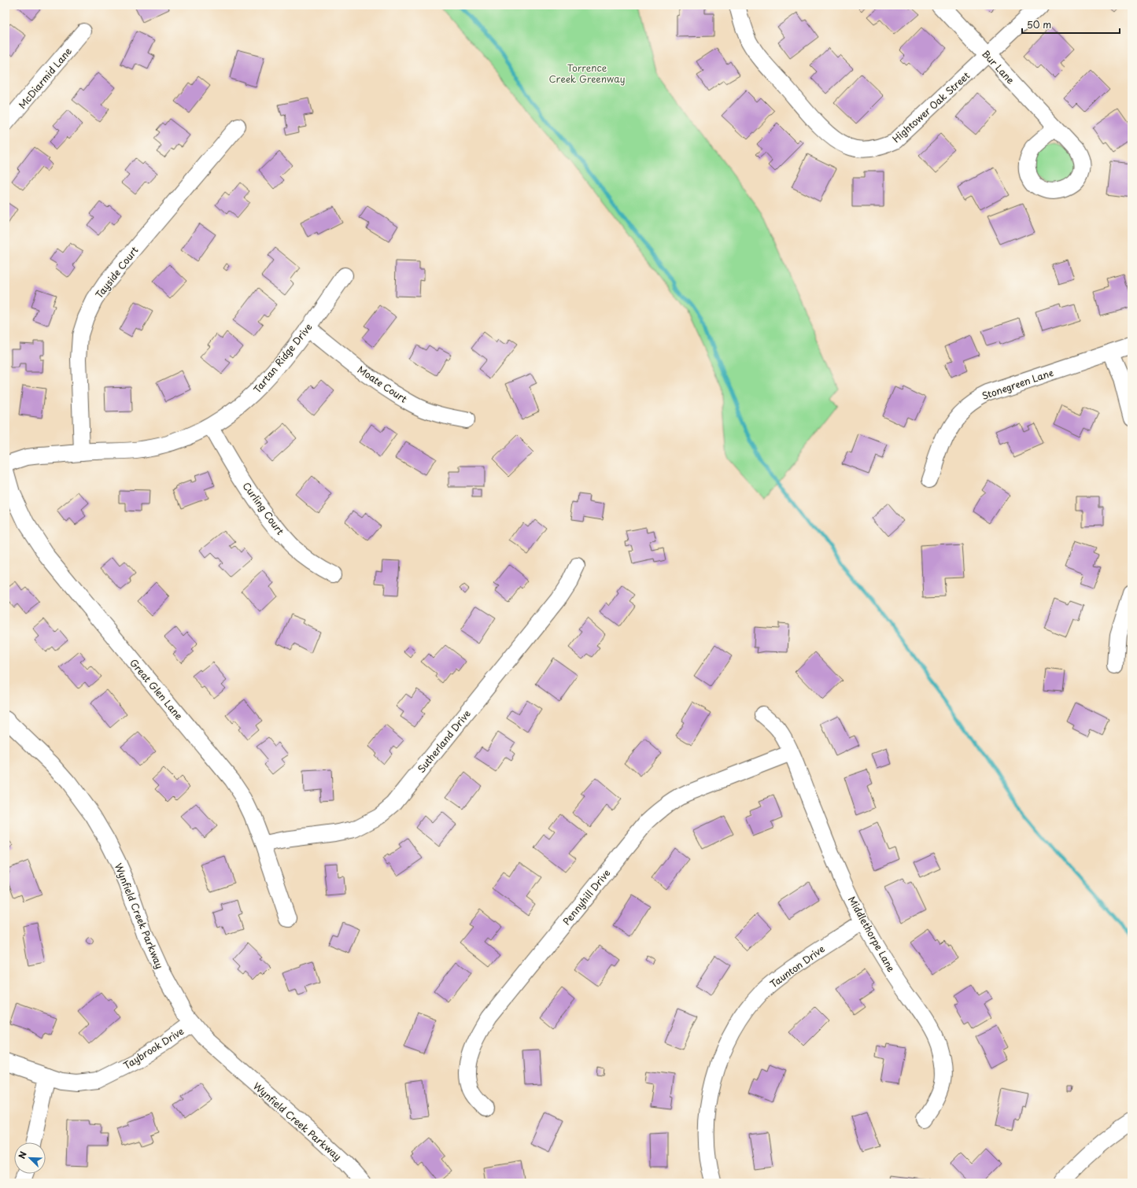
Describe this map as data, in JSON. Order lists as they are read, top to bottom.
{
  "streets": {
    "street": [
      "Bur Lane",
      "McDiarmid Lane",
      "Hightower Oak Street",
      "Tayside Court",
      "Tartan Ridge Drive",
      "Moate Court",
      "Stonegreen Lane",
      "Curling Court",
      "Great Glen Lane",
      "Sutherland Drive",
      "Pennyhill Drive",
      "Wynfield Creek Parkway",
      "Middlethorpe Lane",
      "Taunton Drive",
      "Taybrook Drive"
    ]
  },
  "crossings": [
    ["Bur Lane", "Hightower Oak Street"],
    ["Tayside Court", "Tartan Ridge Drive"],
    ["Tartan Ridge Drive", "Moate Court"],
    ["Tartan Ridge Drive", "Curling Court"],
    ["Great Glen Lane", "Sutherland Drive"],
    ["Pennyhill Drive", "Middlethorpe Lane"],
    ["Wynfield Creek Parkway", "Taybrook Drive"],
    ["Middlethorpe Lane", "Taunton Drive"]
  ],
  "parks": ["Torrence Creek Greenway"],
  "scale_bar": "50 m",
  "north": "top left"
}
